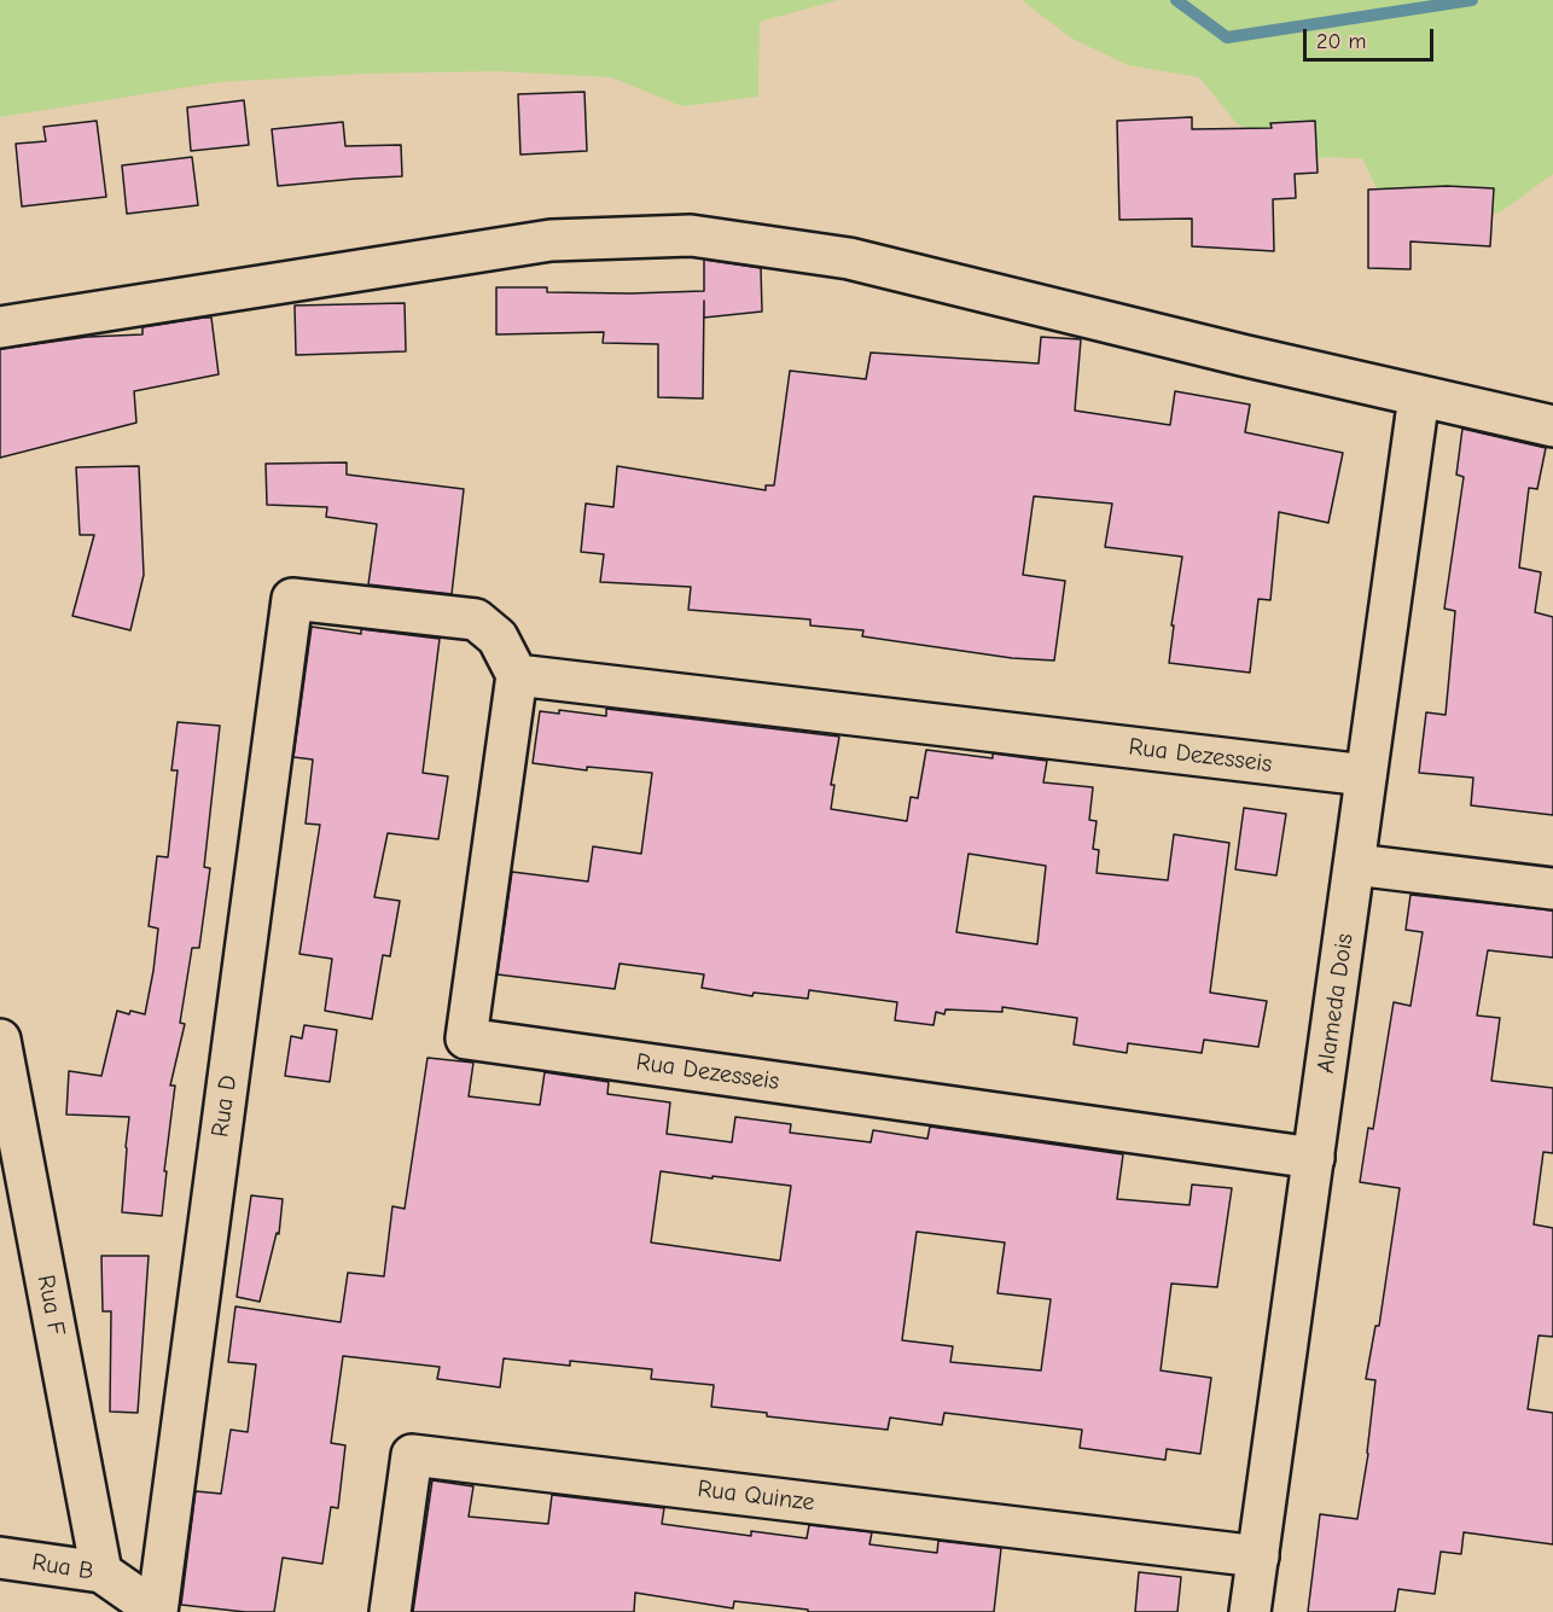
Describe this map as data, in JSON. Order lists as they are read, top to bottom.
{
  "streets": {
    "street": [
      "Rua Dezesseis",
      "Alameda Dois",
      "Rua D",
      "Rua F",
      "Rua Quinze",
      "Rua B"
    ]
  },
  "crossings": [
    ["Rua Dezesseis", "Alameda Dois"],
    ["Rua Dezesseis", "Rua D"],
    ["Alameda Dois", "Rua Quinze"],
    ["Rua D", "Rua B"],
    ["Rua F", "Rua B"]
  ],
  "scale_bar": "20 m"
}
